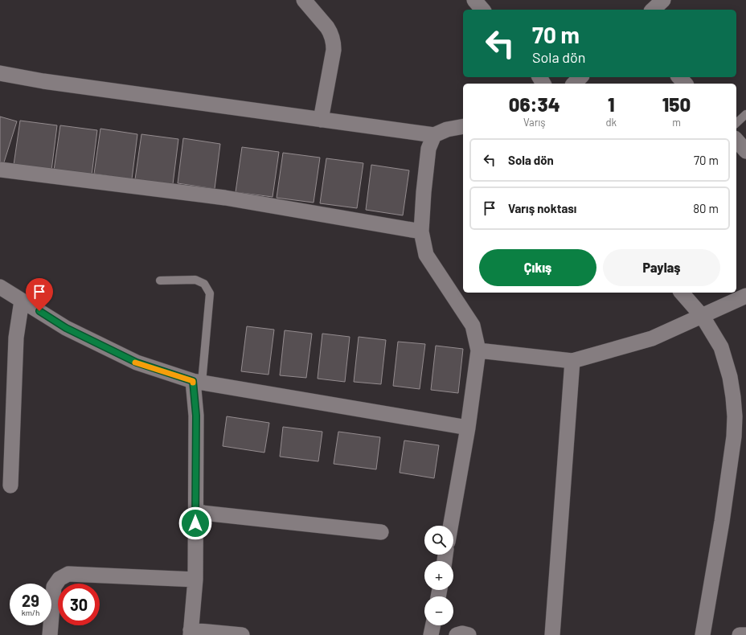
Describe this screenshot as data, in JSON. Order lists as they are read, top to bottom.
{
  "page": {
    "turn": ["70 m", "Sola dön"],
    "eta": [
      "06:34",
      "Varış",
      "1",
      "dk",
      "150",
      "m"
    ],
    "list": [
      {
        "name": "Sola dön",
        "value": "70 m"
      },
      {
        "name": "Varış noktası",
        "value": "80 m"
      }
    ],
    "buttons": ["Çıkış", "Paylaş"],
    "map_buttons": ["+", "−"],
    "speed": "29 km/h",
    "limit": "30"
  }
}
